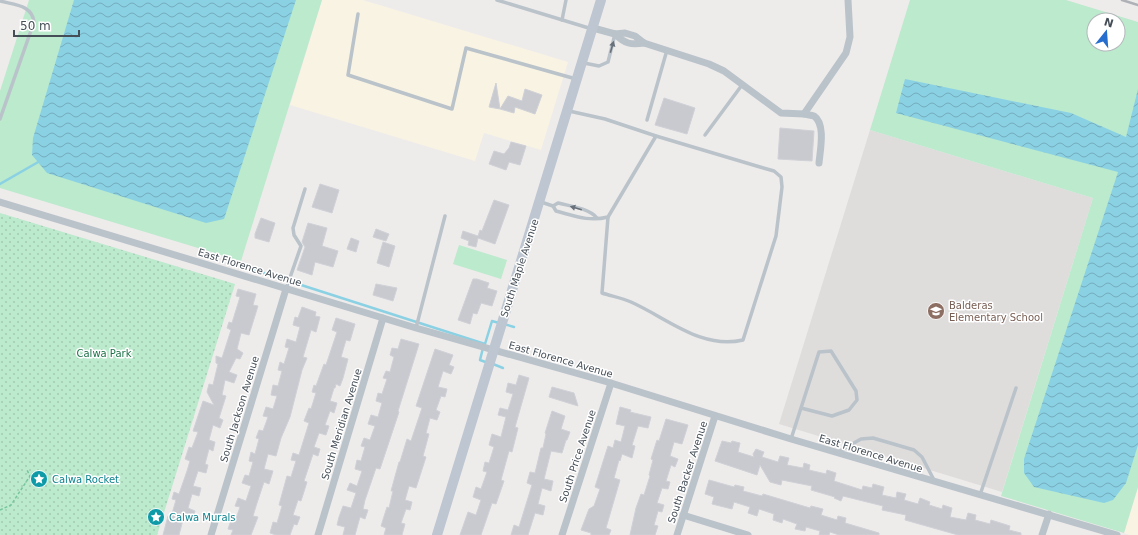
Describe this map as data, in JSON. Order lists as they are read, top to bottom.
{
  "streets": {
    "main road": ["South Maple Avenue"],
    "street": [
      "East Florence Avenue",
      "South Jackson Avenue",
      "South Meridian Avenue",
      "South Price Avenue",
      "South Backer Avenue"
    ]
  },
  "crossings": [
    ["East Florence Avenue", "South Maple Avenue"],
    ["East Florence Avenue", "South Jackson Avenue"],
    ["East Florence Avenue", "South Meridian Avenue"],
    ["East Florence Avenue", "South Price Avenue"],
    ["East Florence Avenue", "South Backer Avenue"]
  ],
  "parks": ["Calwa Park"],
  "places": {
    "school or university": ["Balderas Elementary School"],
    "place": ["Calwa Rocket", "Calwa Murals"]
  },
  "scale_bar": "50 m",
  "north": "top"
}
